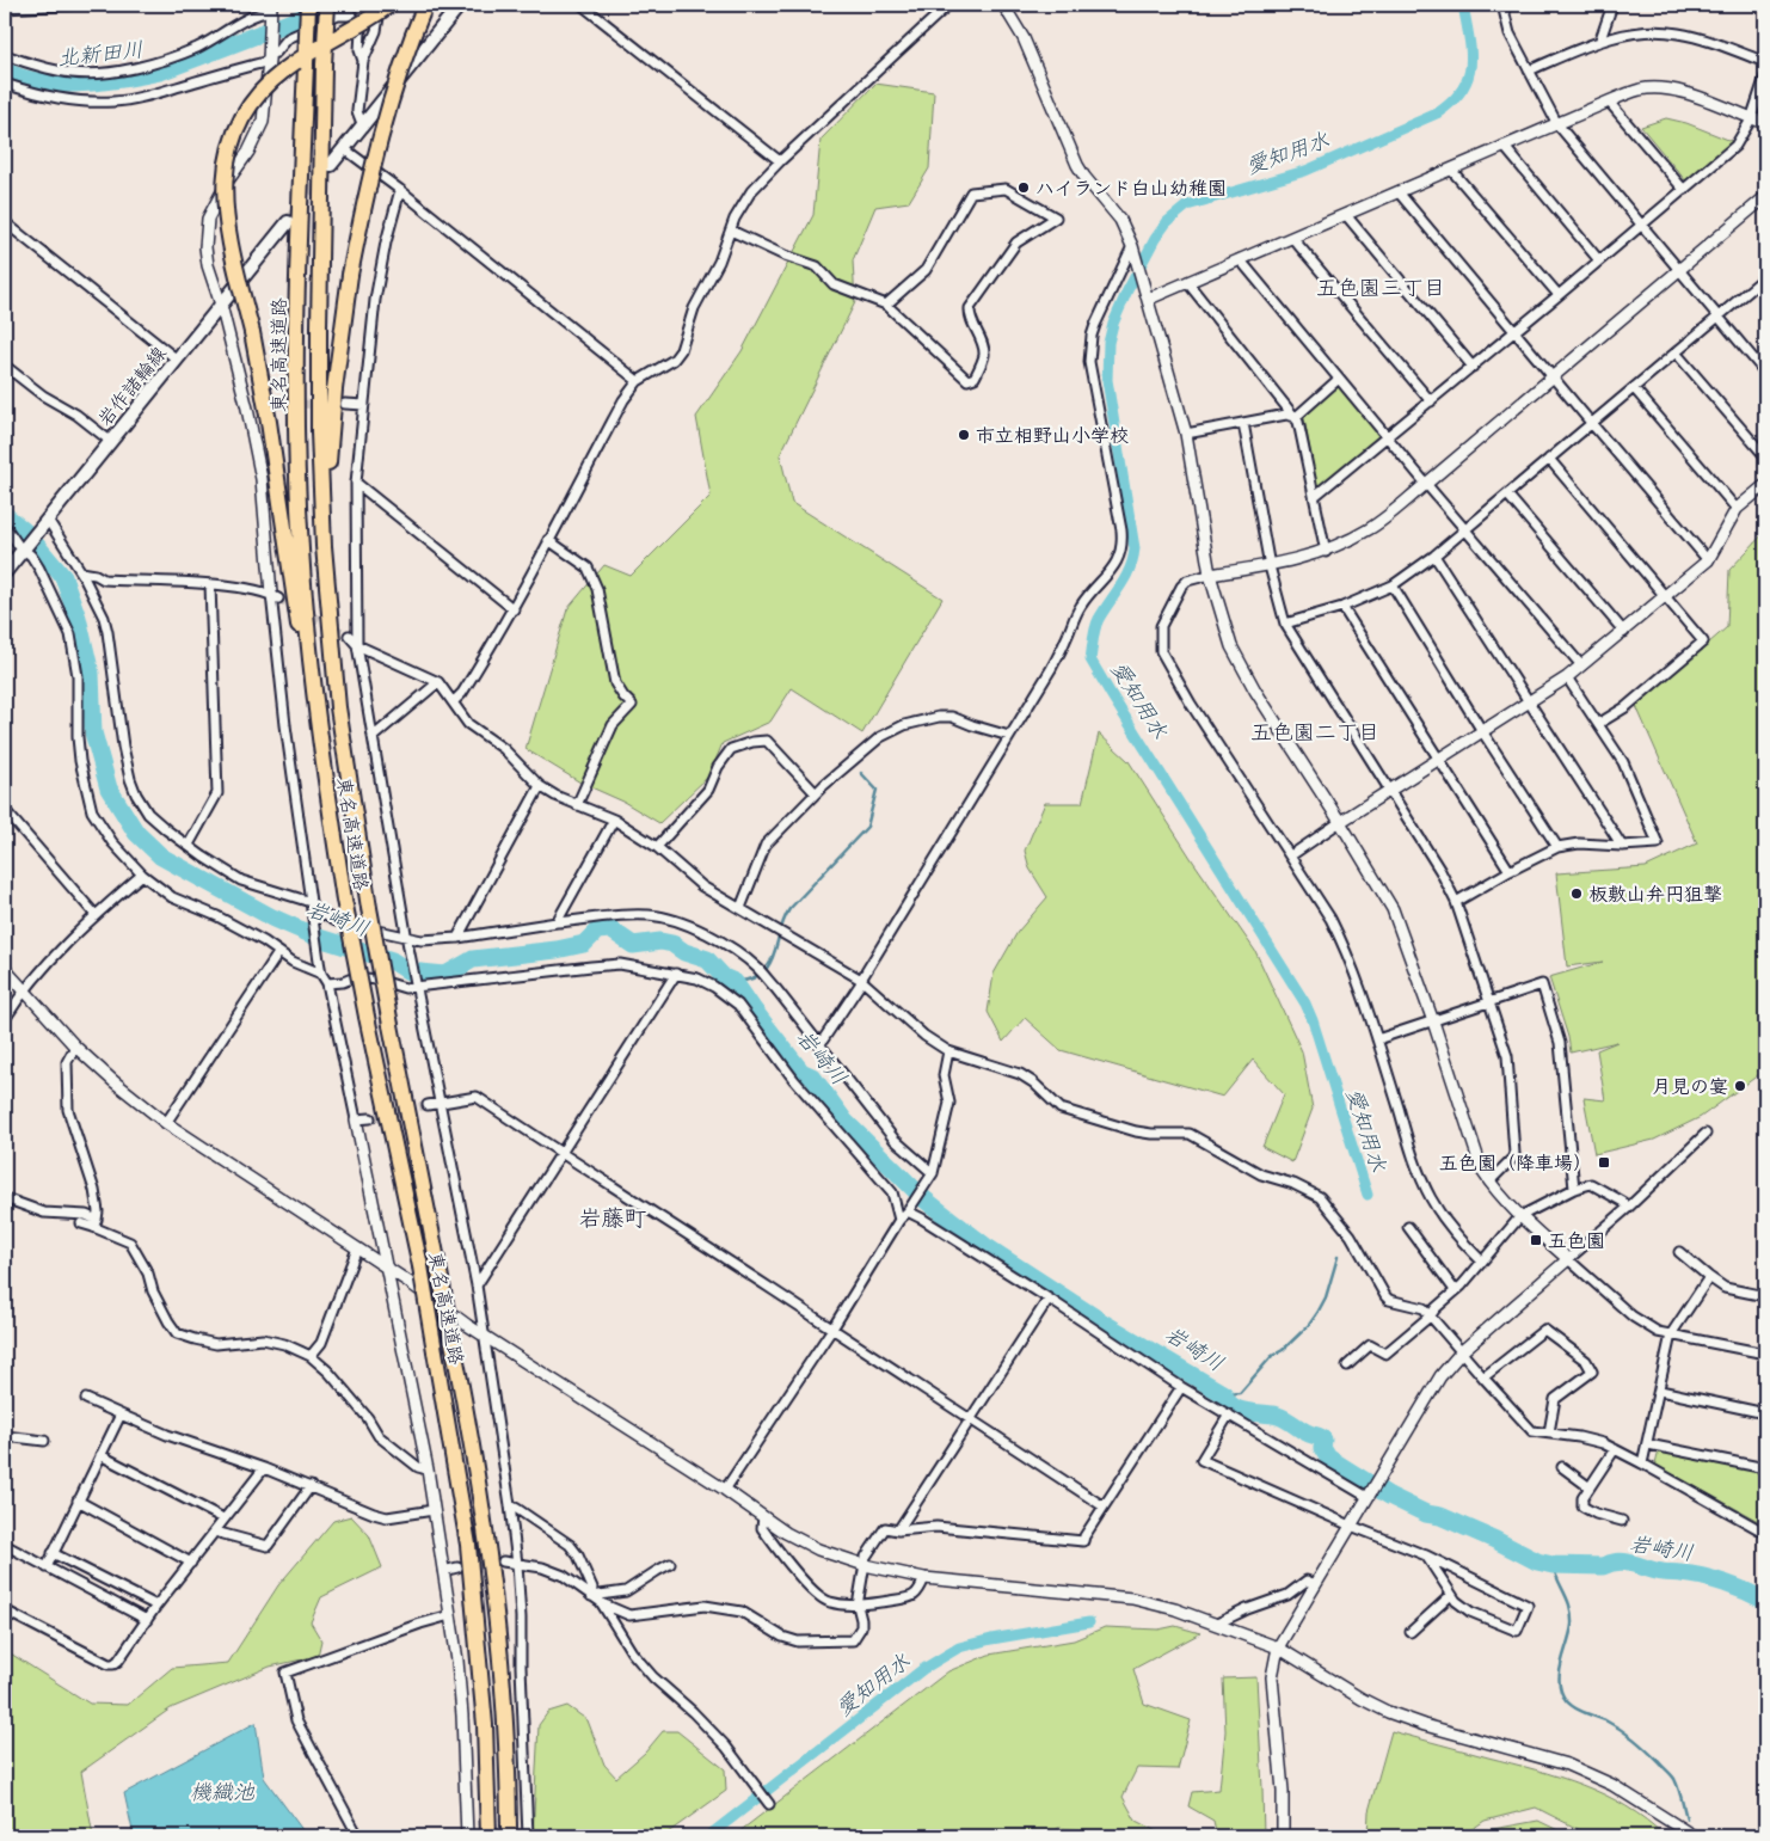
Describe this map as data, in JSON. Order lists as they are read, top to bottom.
{
  "streets": {
    "highway": ["東名高速道路"],
    "main road": ["岩作諸輪線"]
  },
  "districts": ["五色園三丁目", "五色園二丁目", "岩藤町"],
  "water": [
    "北新田川",
    "愛知用水",
    "岩崎川",
    "機織池"
  ],
  "places": {
    "other": [
      "ハイランド白山幼稚園",
      "市立相野山小学校",
      "板敷山弁円狙撃",
      "月見の宴"
    ],
    "transit": ["五色園（降車場）", "五色園"]
  }
}
